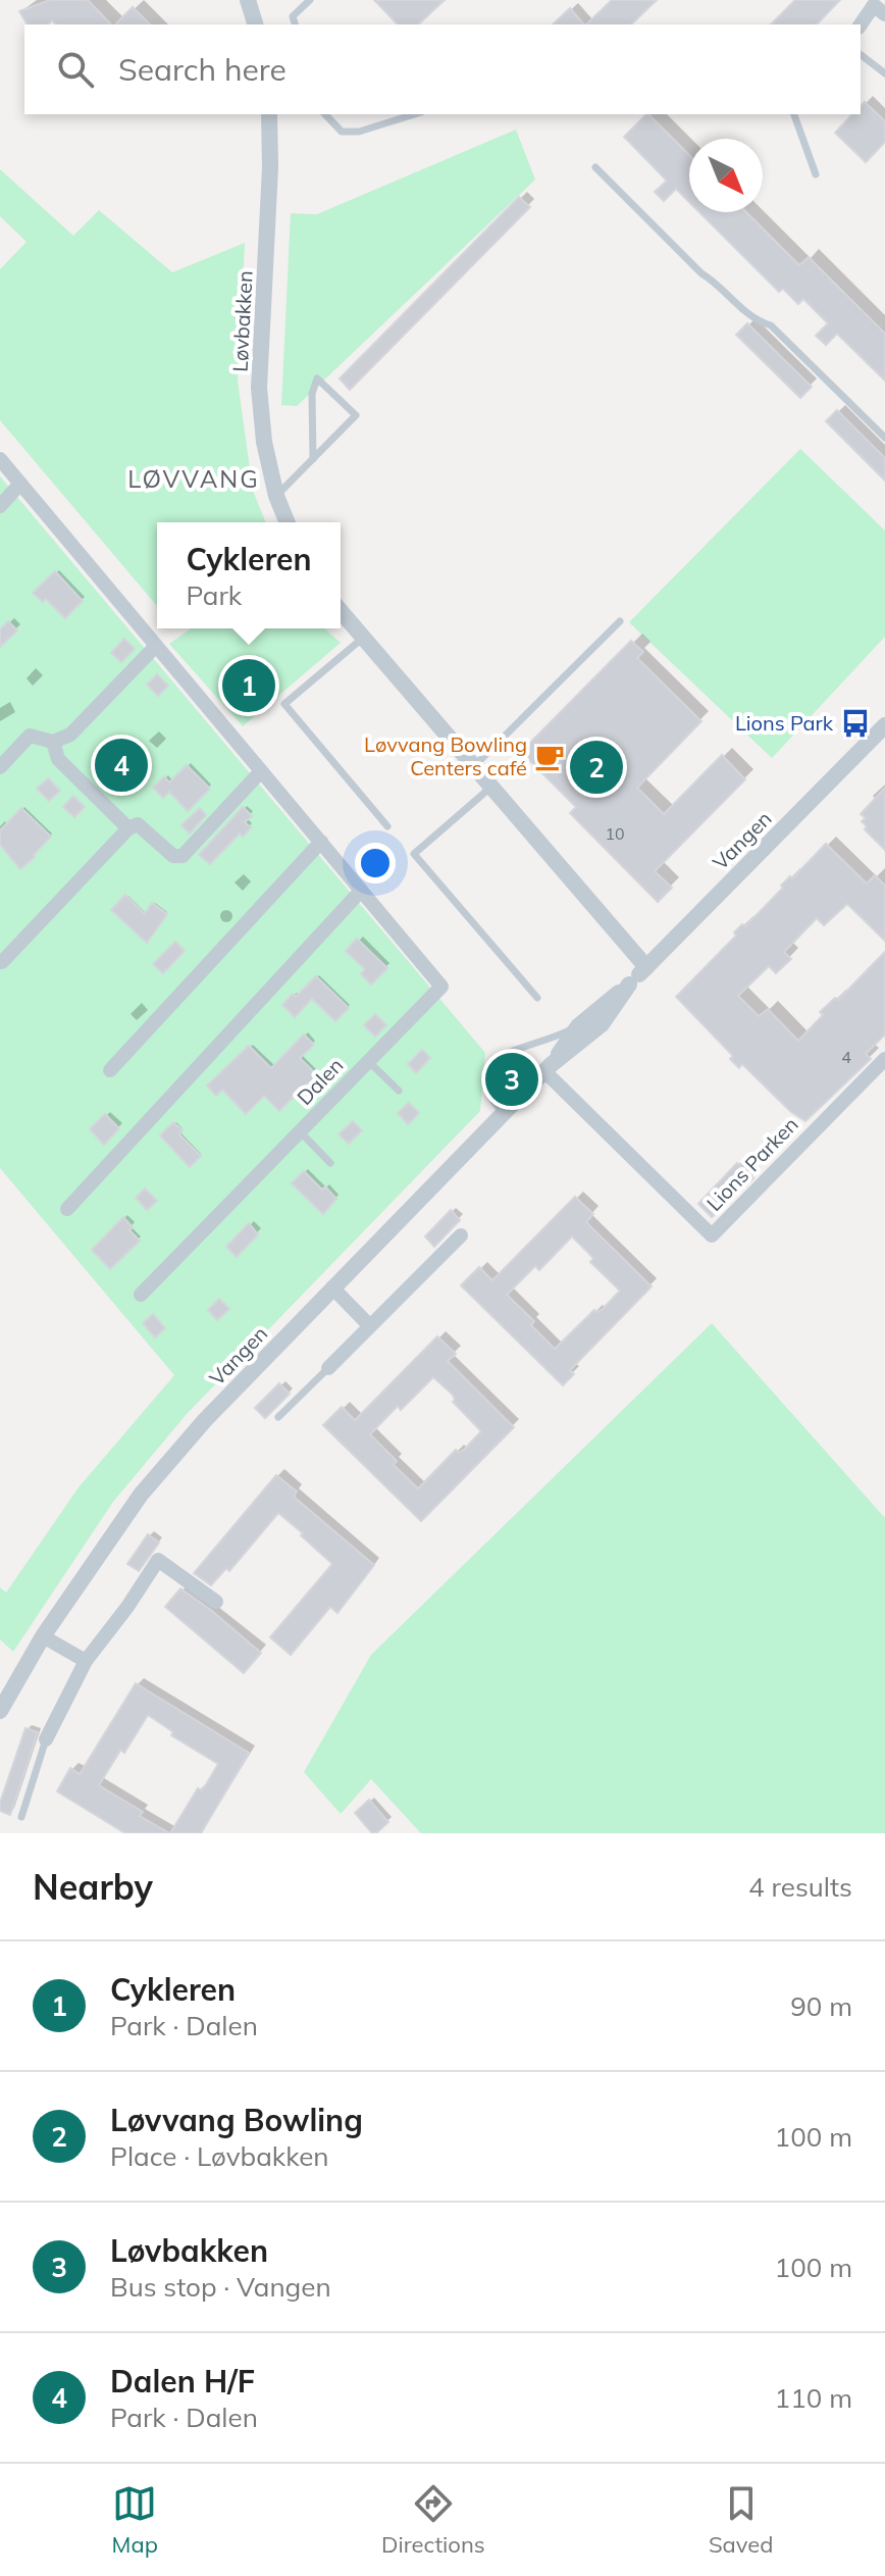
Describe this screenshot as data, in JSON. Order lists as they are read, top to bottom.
{
  "streets": {
    "street": [
      "Løvbakken",
      "Vangen",
      "Dalen",
      "Lions Parken"
    ]
  },
  "crossings": [
    ["Vangen", "Lions Parken"]
  ],
  "districts": ["LØVVANG"],
  "places": {
    "bus stop": ["Lions Park"],
    "cafe": ["Løvvang Bowling Centers café"]
  },
  "house_numbers": ["10", "4"],
  "north": "bottom right",
  "page": {
    "search": "Search here",
    "popup": ["Cykleren", "Park"],
    "pins": [
      "1",
      "4",
      "2",
      "3"
    ],
    "heading": ["Nearby", "4 results"],
    "list": [
      {
        "mark": "1",
        "name": "Cykleren",
        "note": "Park · Dalen",
        "value": "90 m"
      },
      {
        "mark": "2",
        "name": "Løvvang Bowling",
        "note": "Place · Løvbakken",
        "value": "100 m"
      },
      {
        "mark": "3",
        "name": "Løvbakken",
        "note": "Bus stop · Vangen",
        "value": "100 m"
      },
      {
        "mark": "4",
        "name": "Dalen H/F",
        "note": "Park · Dalen",
        "value": "110 m"
      }
    ],
    "nav": ["Map", "Directions", "Saved"]
  }
}
